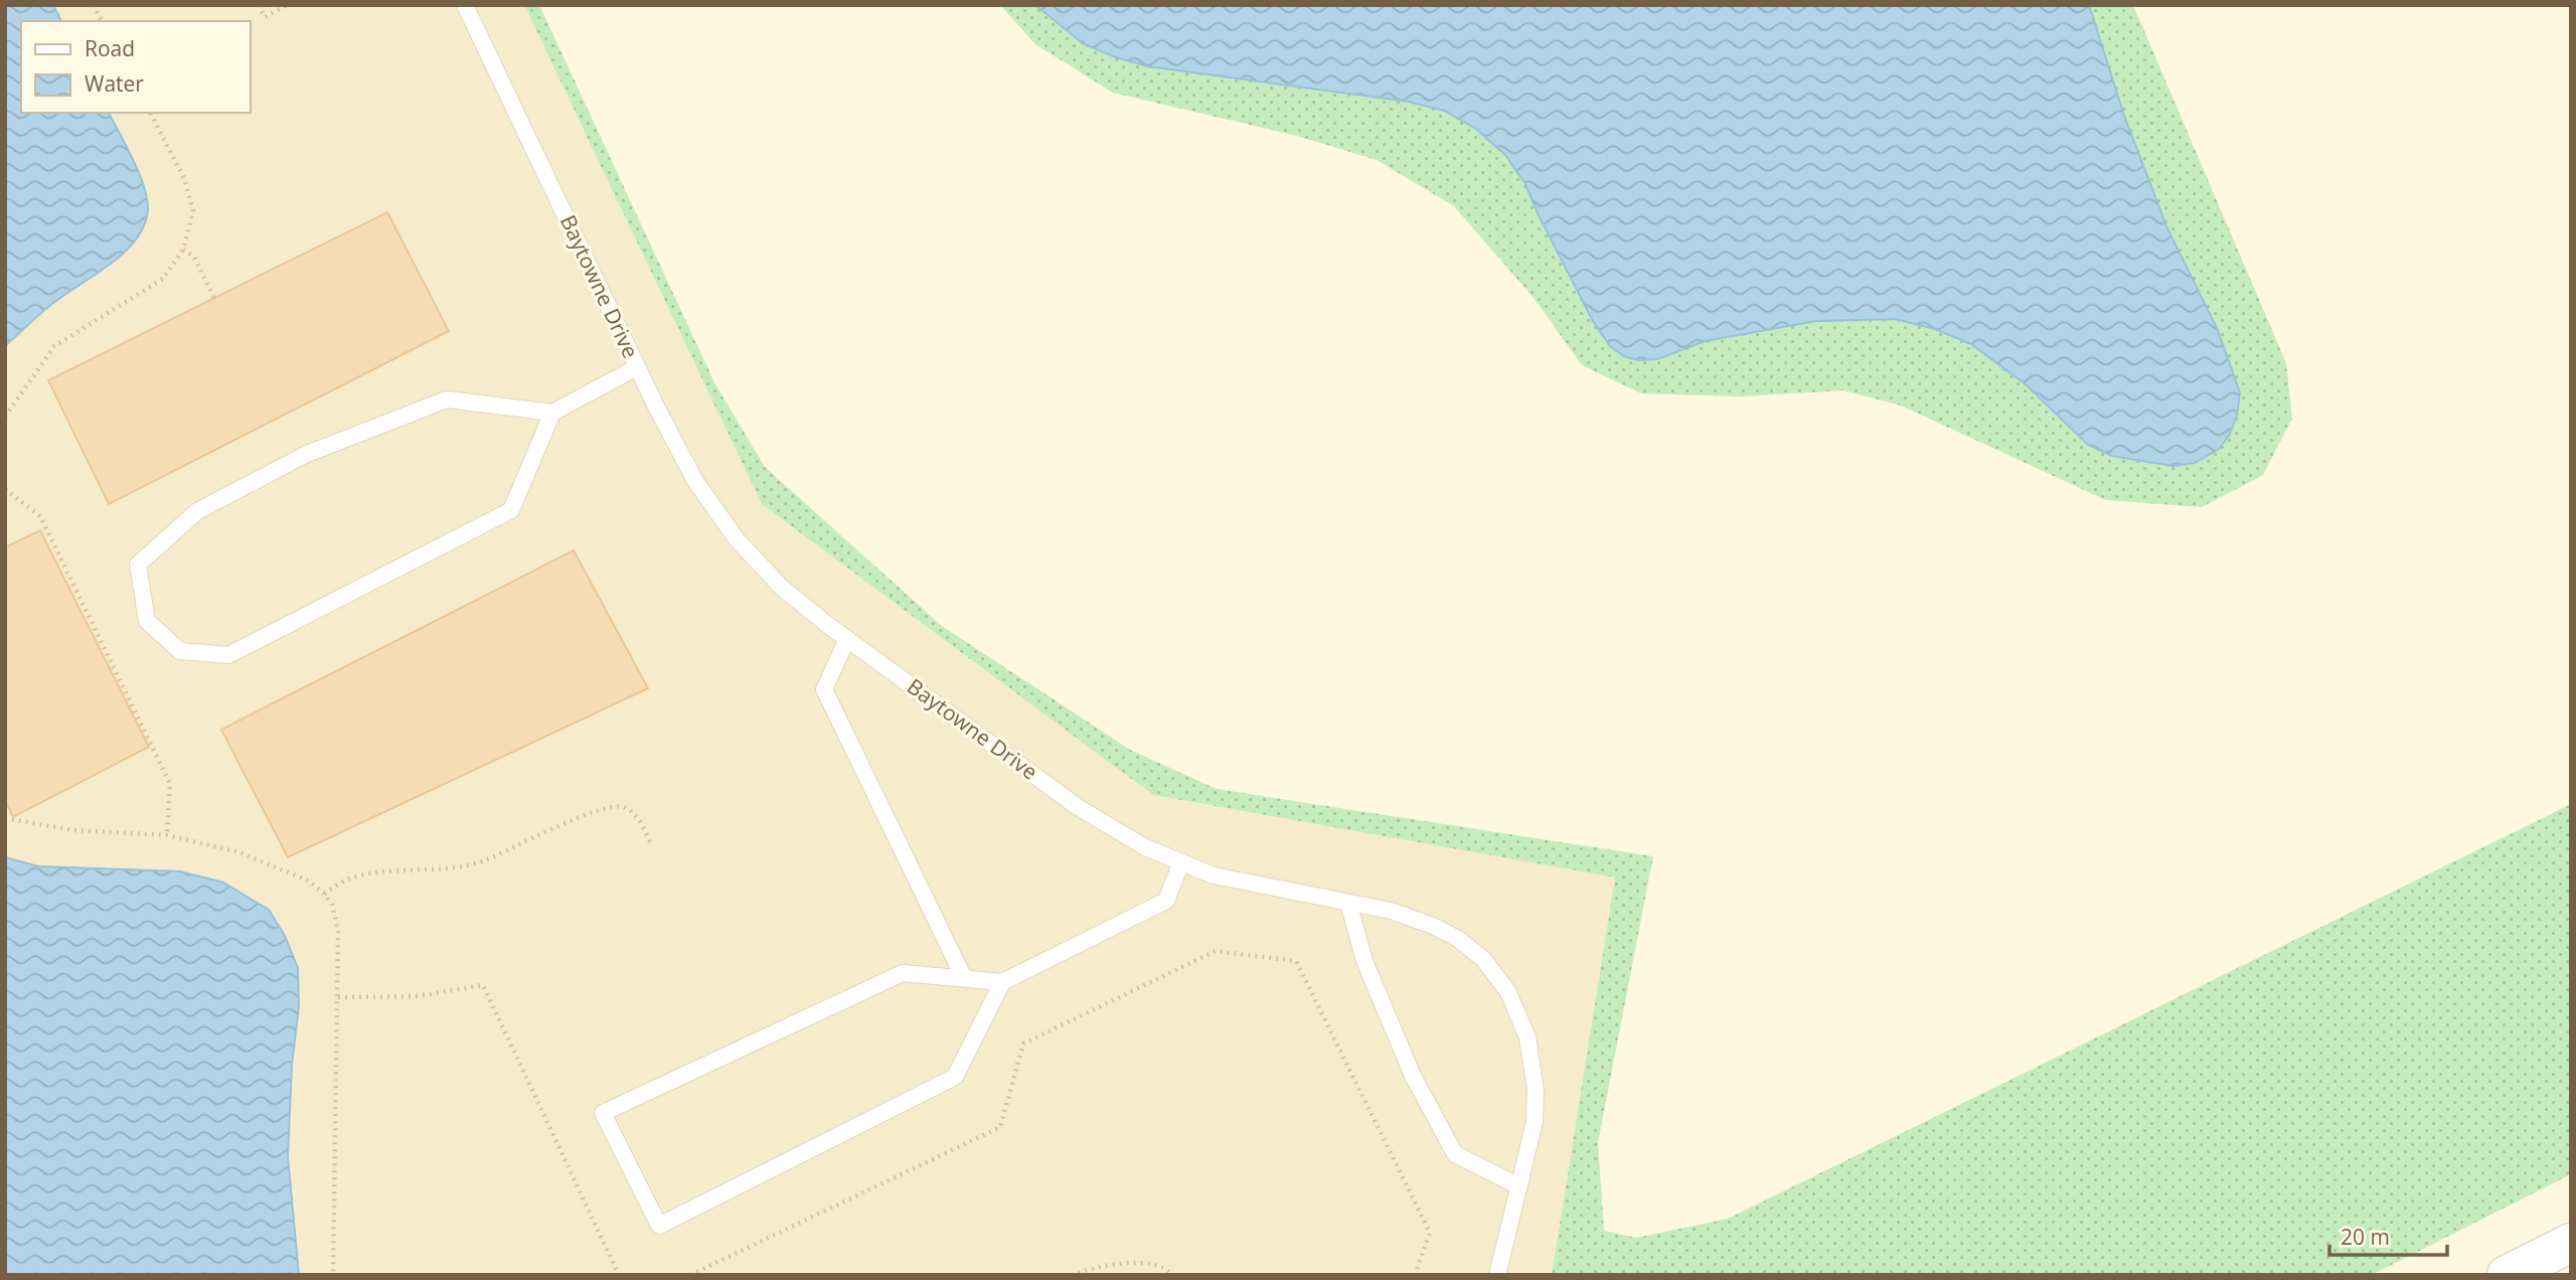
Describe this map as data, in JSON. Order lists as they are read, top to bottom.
{
  "streets": {
    "lane": ["Baytowne Drive"]
  },
  "legend": ["Road", "Water"],
  "scale_bar": "20 m"
}
